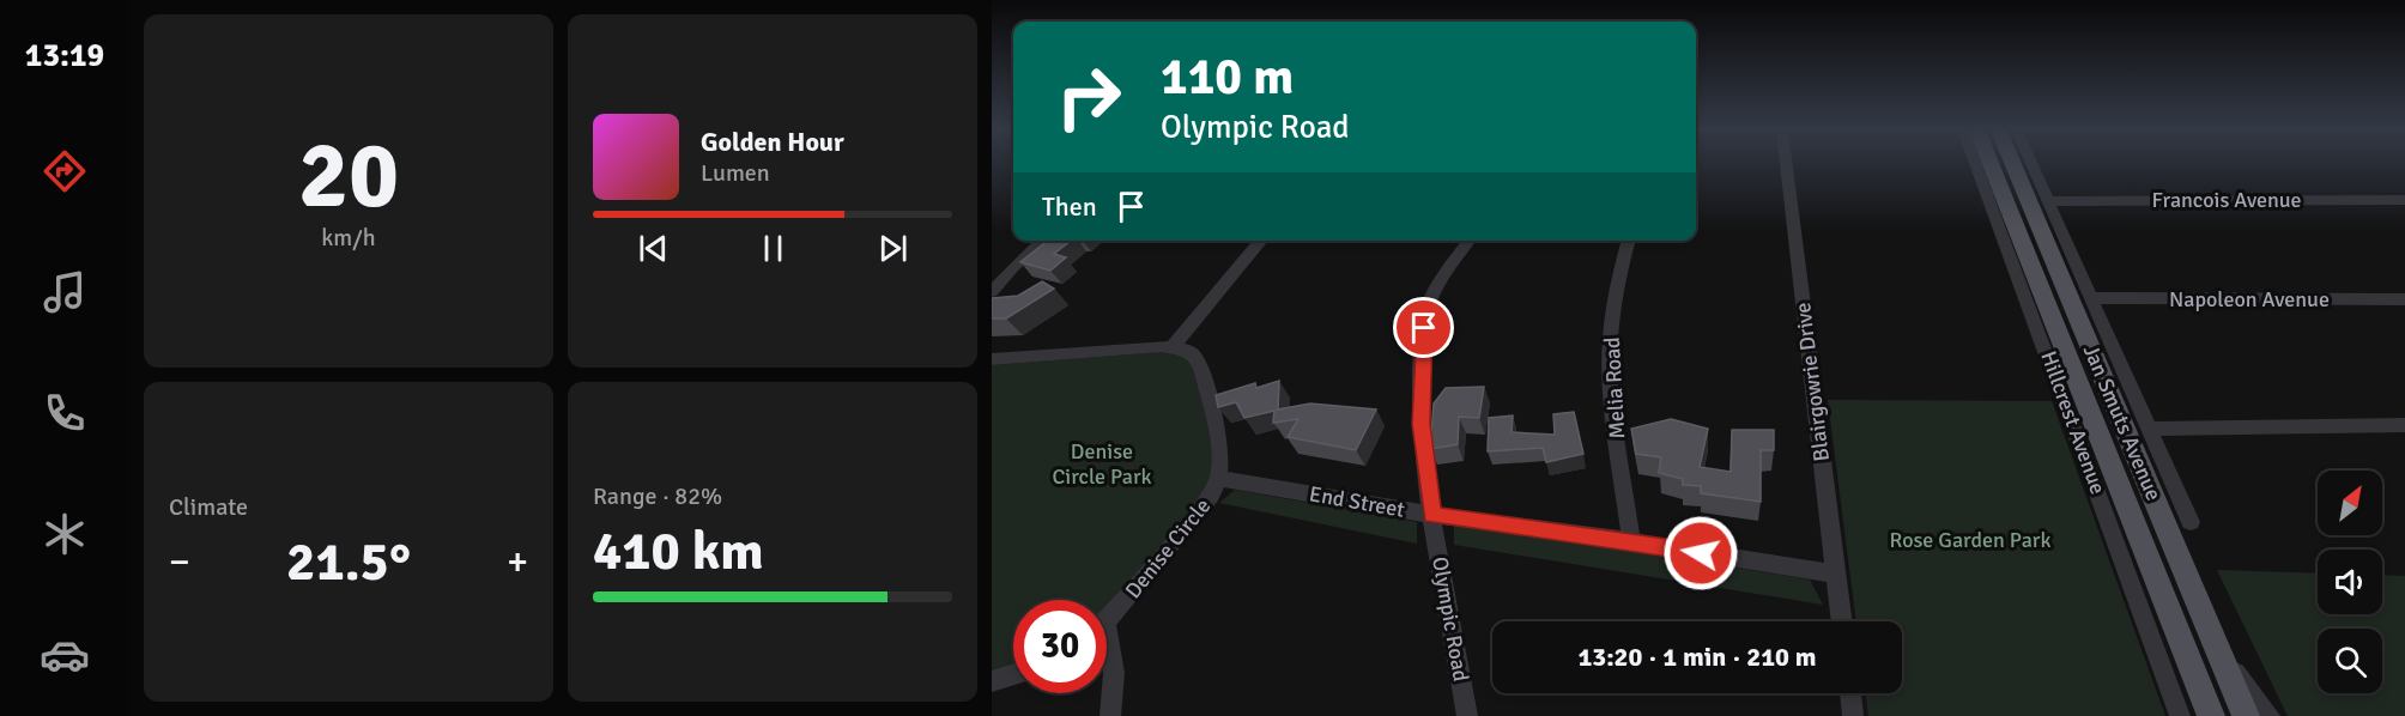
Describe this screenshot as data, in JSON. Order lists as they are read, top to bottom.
{
  "streets": {
    "main road": ["Jan Smuts Avenue"],
    "street": [
      "Francois Avenue",
      "Napoleon Avenue",
      "Blairgowrie Drive",
      "Melia Road",
      "Hillcrest Avenue",
      "End Street",
      "Denise Circle",
      "Olympic Road"
    ]
  },
  "crossings": [
    ["Blairgowrie Drive", "End Street"],
    ["Melia Road", "End Street"],
    ["End Street", "Denise Circle"],
    ["End Street", "Olympic Road"]
  ],
  "parks": ["Denise Circle Park", "Rose Garden Park"],
  "north": "top right",
  "page": {
    "tabs": "13:19",
    "tile": [
      ["20", "km/h"],
      "Climate",
      ["Range · 82%", "410 km"]
    ],
    "turn": ["110 m", "Olympic Road"],
    "song": ["Golden Hour", "Lumen"],
    "then": "Then",
    "heat": ["−", "21.5°", "+"],
    "limit": "30",
    "trip": "13:20 · 1 min · 210 m"
  }
}
